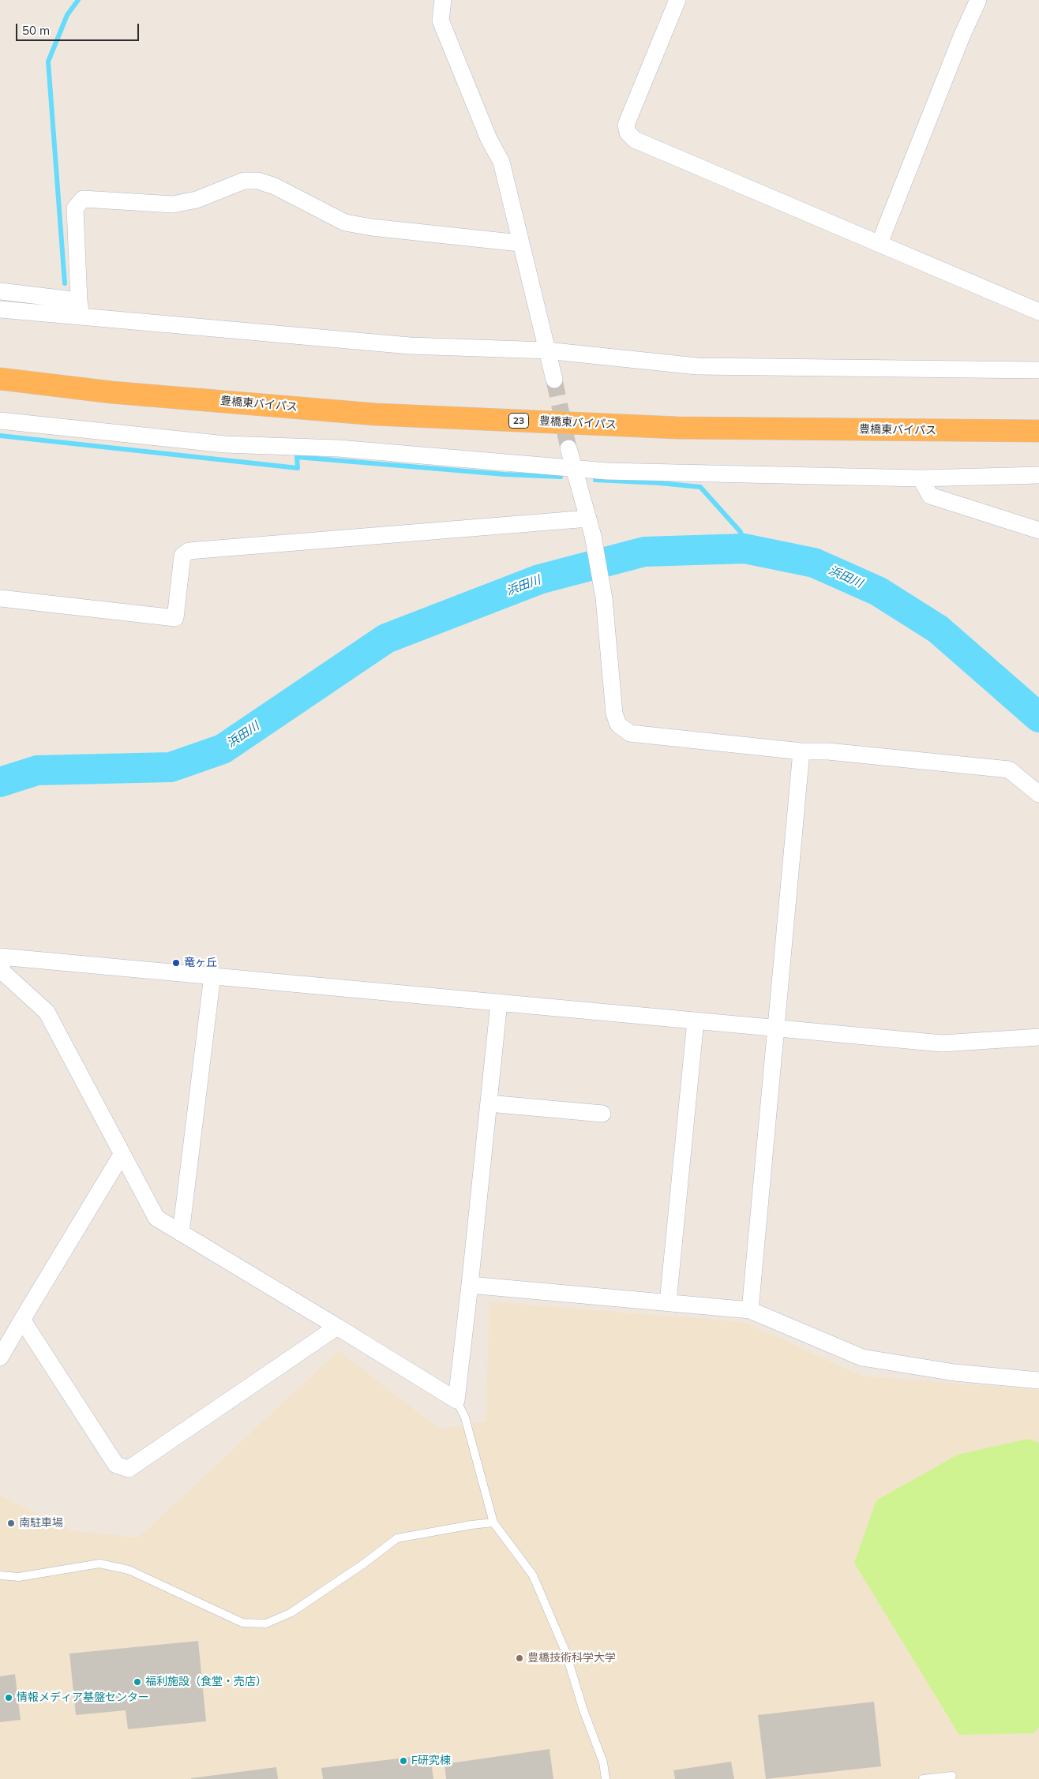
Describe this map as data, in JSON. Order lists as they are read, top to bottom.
{
  "streets": {
    "highway": ["豊橋東バイパス", "23"]
  },
  "water": ["浜田川"],
  "places": [
    "竜ヶ丘",
    "南駐車場",
    "豊橋技術科学大学",
    "福利施設（食堂・売店）",
    "情報メディア基盤センター",
    "F研究棟"
  ],
  "scale_bar": "50 m"
}
